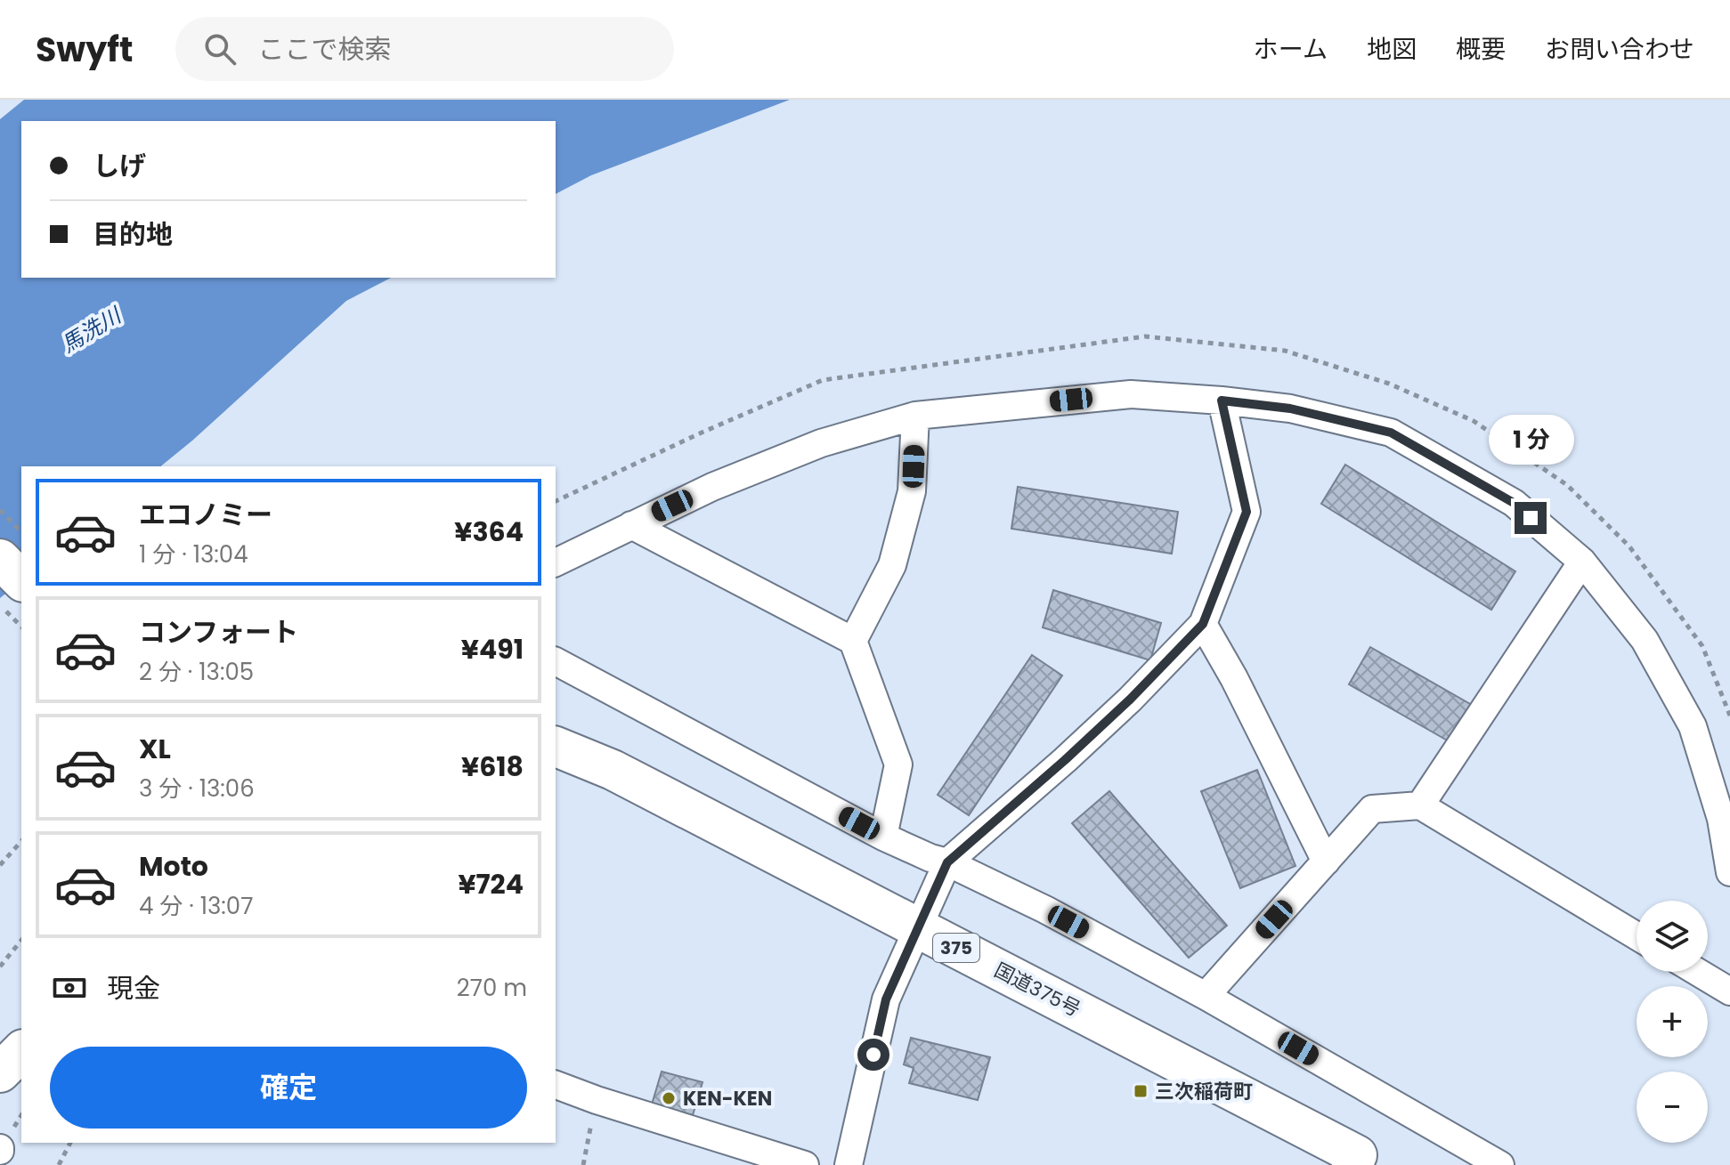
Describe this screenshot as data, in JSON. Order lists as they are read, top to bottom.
{
  "streets": {
    "main road": ["375", "国道375号"]
  },
  "water": ["馬洗川"],
  "places": {
    "transit": ["三次稲荷町"],
    "other": ["KEN-KEN"]
  },
  "page": {
    "header": "Swyft",
    "search": "ここで検索",
    "nav": [
      "ホーム",
      "地図",
      "概要",
      "お問い合わせ"
    ],
    "banner": ["しげ", "目的地"],
    "bubble": "1 分",
    "list": [
      {
        "name": "エコノミー",
        "note": "1 分 · 13:04",
        "value": "¥364"
      },
      {
        "name": "コンフォート",
        "note": "2 分 · 13:05",
        "value": "¥491"
      },
      {
        "name": "XL",
        "note": "3 分 · 13:06",
        "value": "¥618"
      },
      {
        "name": "Moto",
        "note": "4 分 · 13:07",
        "value": "¥724"
      }
    ],
    "map_buttons": ["+", "−"],
    "pay": ["現金", "270 m"],
    "buttons": "確定"
  }
}
